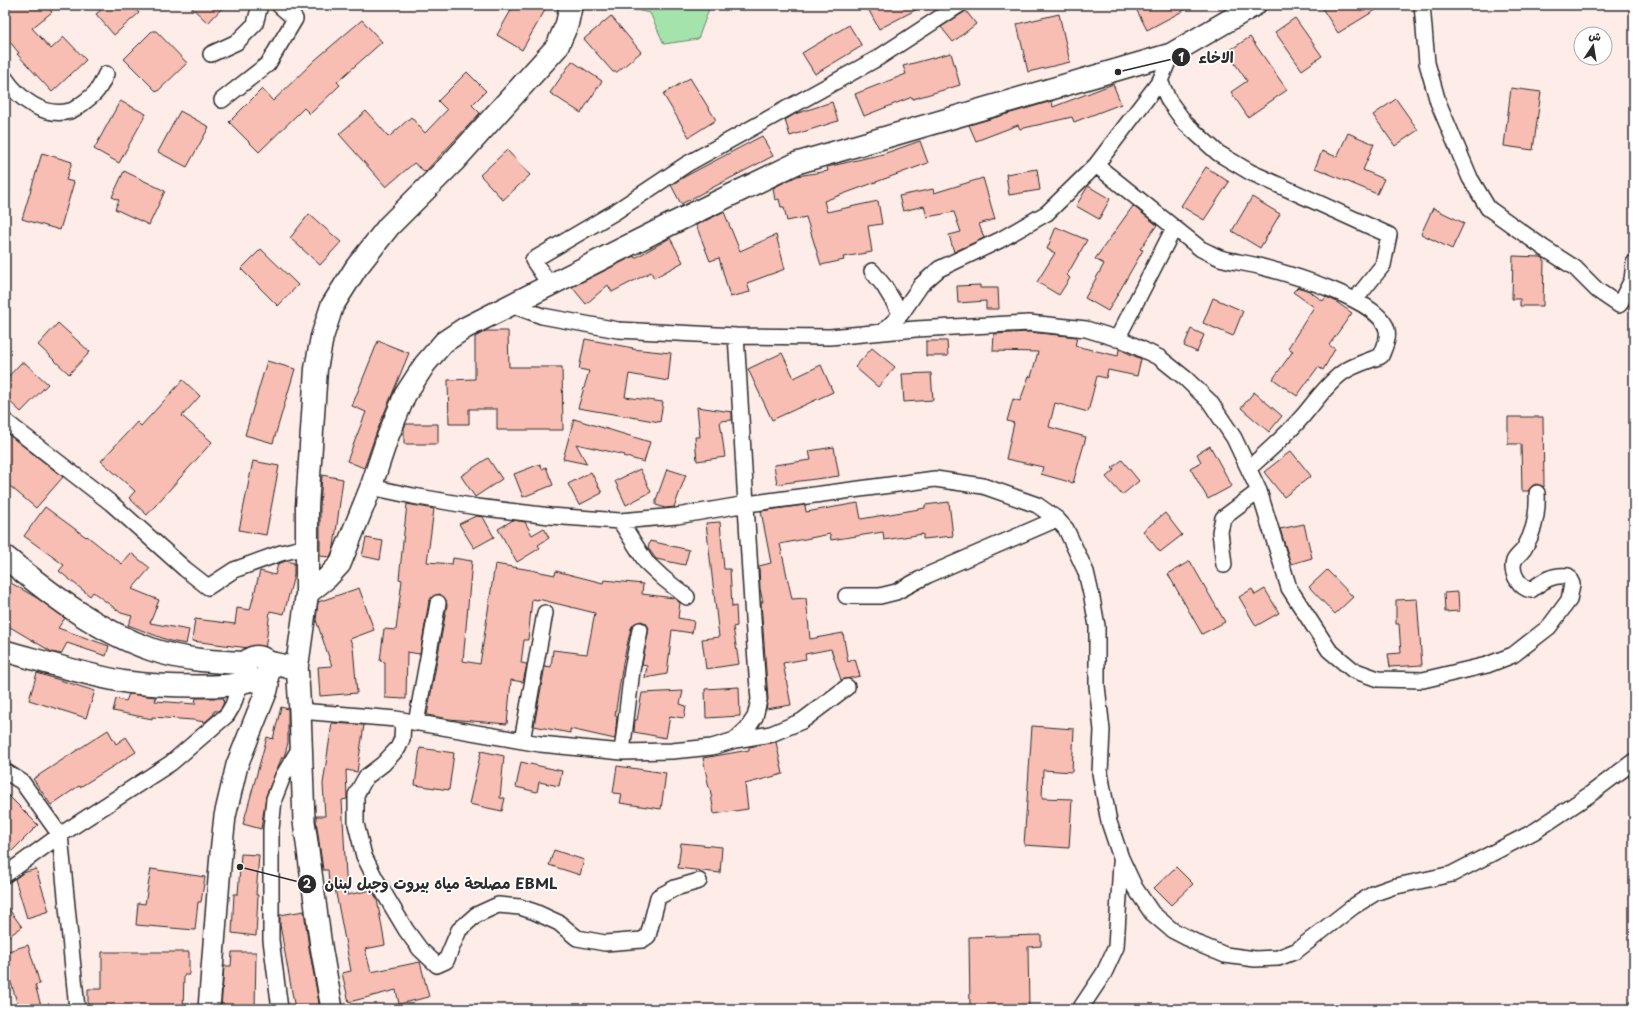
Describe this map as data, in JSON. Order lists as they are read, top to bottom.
{
  "places": ["الاخاء", "مصلحة مياه بيروت وجبل لبنان EBML"],
  "north": "top"
}
